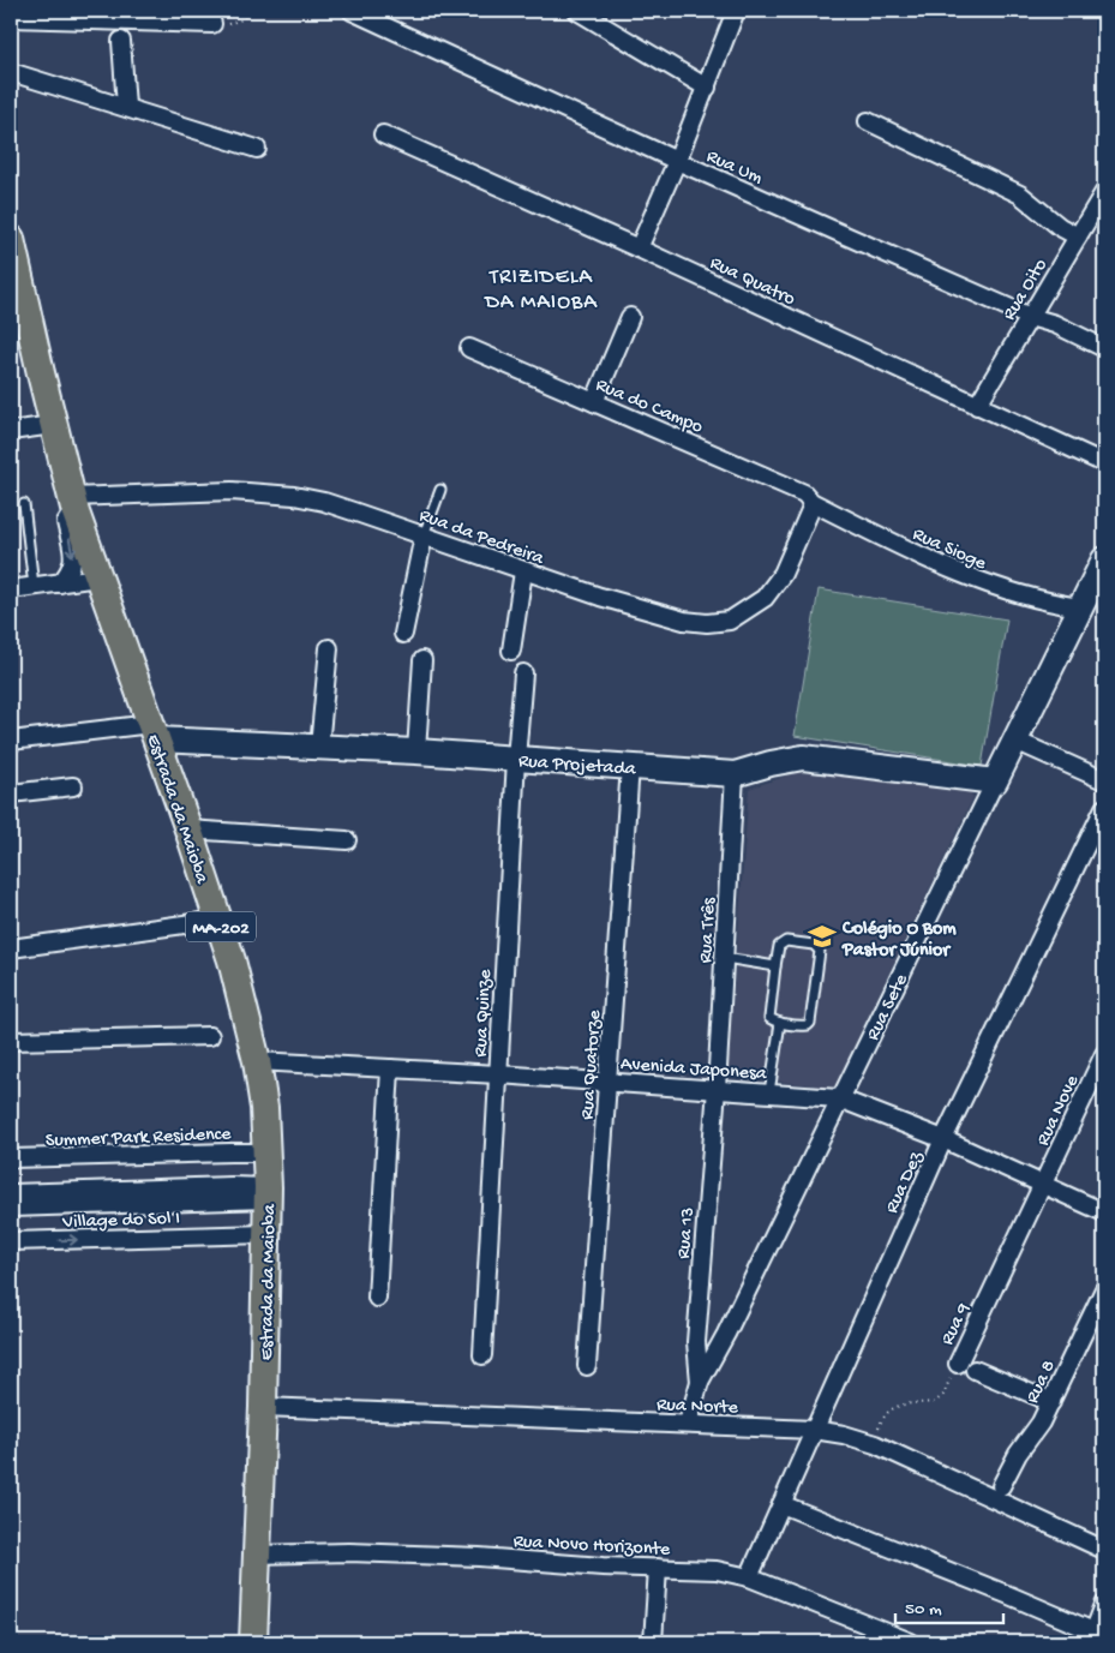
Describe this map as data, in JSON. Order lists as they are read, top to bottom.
{
  "streets": {
    "main road": ["Estrada da Maioba", "MA-202"],
    "street": [
      "Rua Um",
      "Rua Quatro",
      "Rua Oito",
      "Rua do Campo",
      "Rua da Pedreira",
      "Rua Sioge",
      "Rua Projetada",
      "Rua Três",
      "Rua Sete",
      "Rua Quinze",
      "Rua Quatorze",
      "Avenida Japonesa",
      "Rua Nove",
      "Summer Park Residence",
      "Rua Dez",
      "Village do Sol I",
      "Rua 13",
      "Rua 9",
      "Rua 8",
      "Rua Norte",
      "Rua Novo Horizonte"
    ]
  },
  "crossings": [
    ["Rua Um", "Rua Oito"],
    ["Rua Quatro", "Rua Oito"],
    ["Rua do Campo", "Rua da Pedreira"],
    ["Rua do Campo", "Rua Sioge"],
    ["Rua da Pedreira", "Rua Sioge"],
    ["Rua da Pedreira", "Estrada da Maioba"],
    ["Rua Sioge", "Rua Sete"],
    ["Rua Projetada", "Estrada da Maioba"],
    ["Rua Projetada", "Rua Três"],
    ["Rua Projetada", "Rua Sete"],
    ["Rua Projetada", "Rua Quinze"],
    ["Rua Projetada", "Rua Quatorze"],
    ["Estrada da Maioba", "Avenida Japonesa"],
    ["Estrada da Maioba", "Summer Park Residence"],
    ["Estrada da Maioba", "Village do Sol I"],
    ["Estrada da Maioba", "Rua Norte"],
    ["Estrada da Maioba", "Rua Novo Horizonte"],
    ["Rua Três", "Avenida Japonesa"],
    ["Rua Três", "Rua 13"],
    ["Rua Sete", "Avenida Japonesa"],
    ["Rua Sete", "Rua 13"],
    ["Rua Sete", "Rua Norte"],
    ["Rua Quinze", "Avenida Japonesa"],
    ["Rua Quatorze", "Avenida Japonesa"],
    ["Avenida Japonesa", "Rua Nove"],
    ["Avenida Japonesa", "Rua Dez"],
    ["Avenida Japonesa", "Rua 13"],
    ["Avenida Japonesa", "Rua 9"],
    ["Rua Nove", "Rua 9"],
    ["Rua Dez", "Rua Norte"],
    ["Rua Dez", "Rua Novo Horizonte"],
    ["Rua 9", "Rua Norte"]
  ],
  "districts": ["TRIZIDELA DA MAIOBA"],
  "places": {
    "school or university": ["Colégio O Bom Pastor Júnior"]
  },
  "scale_bar": "50 m"
}
